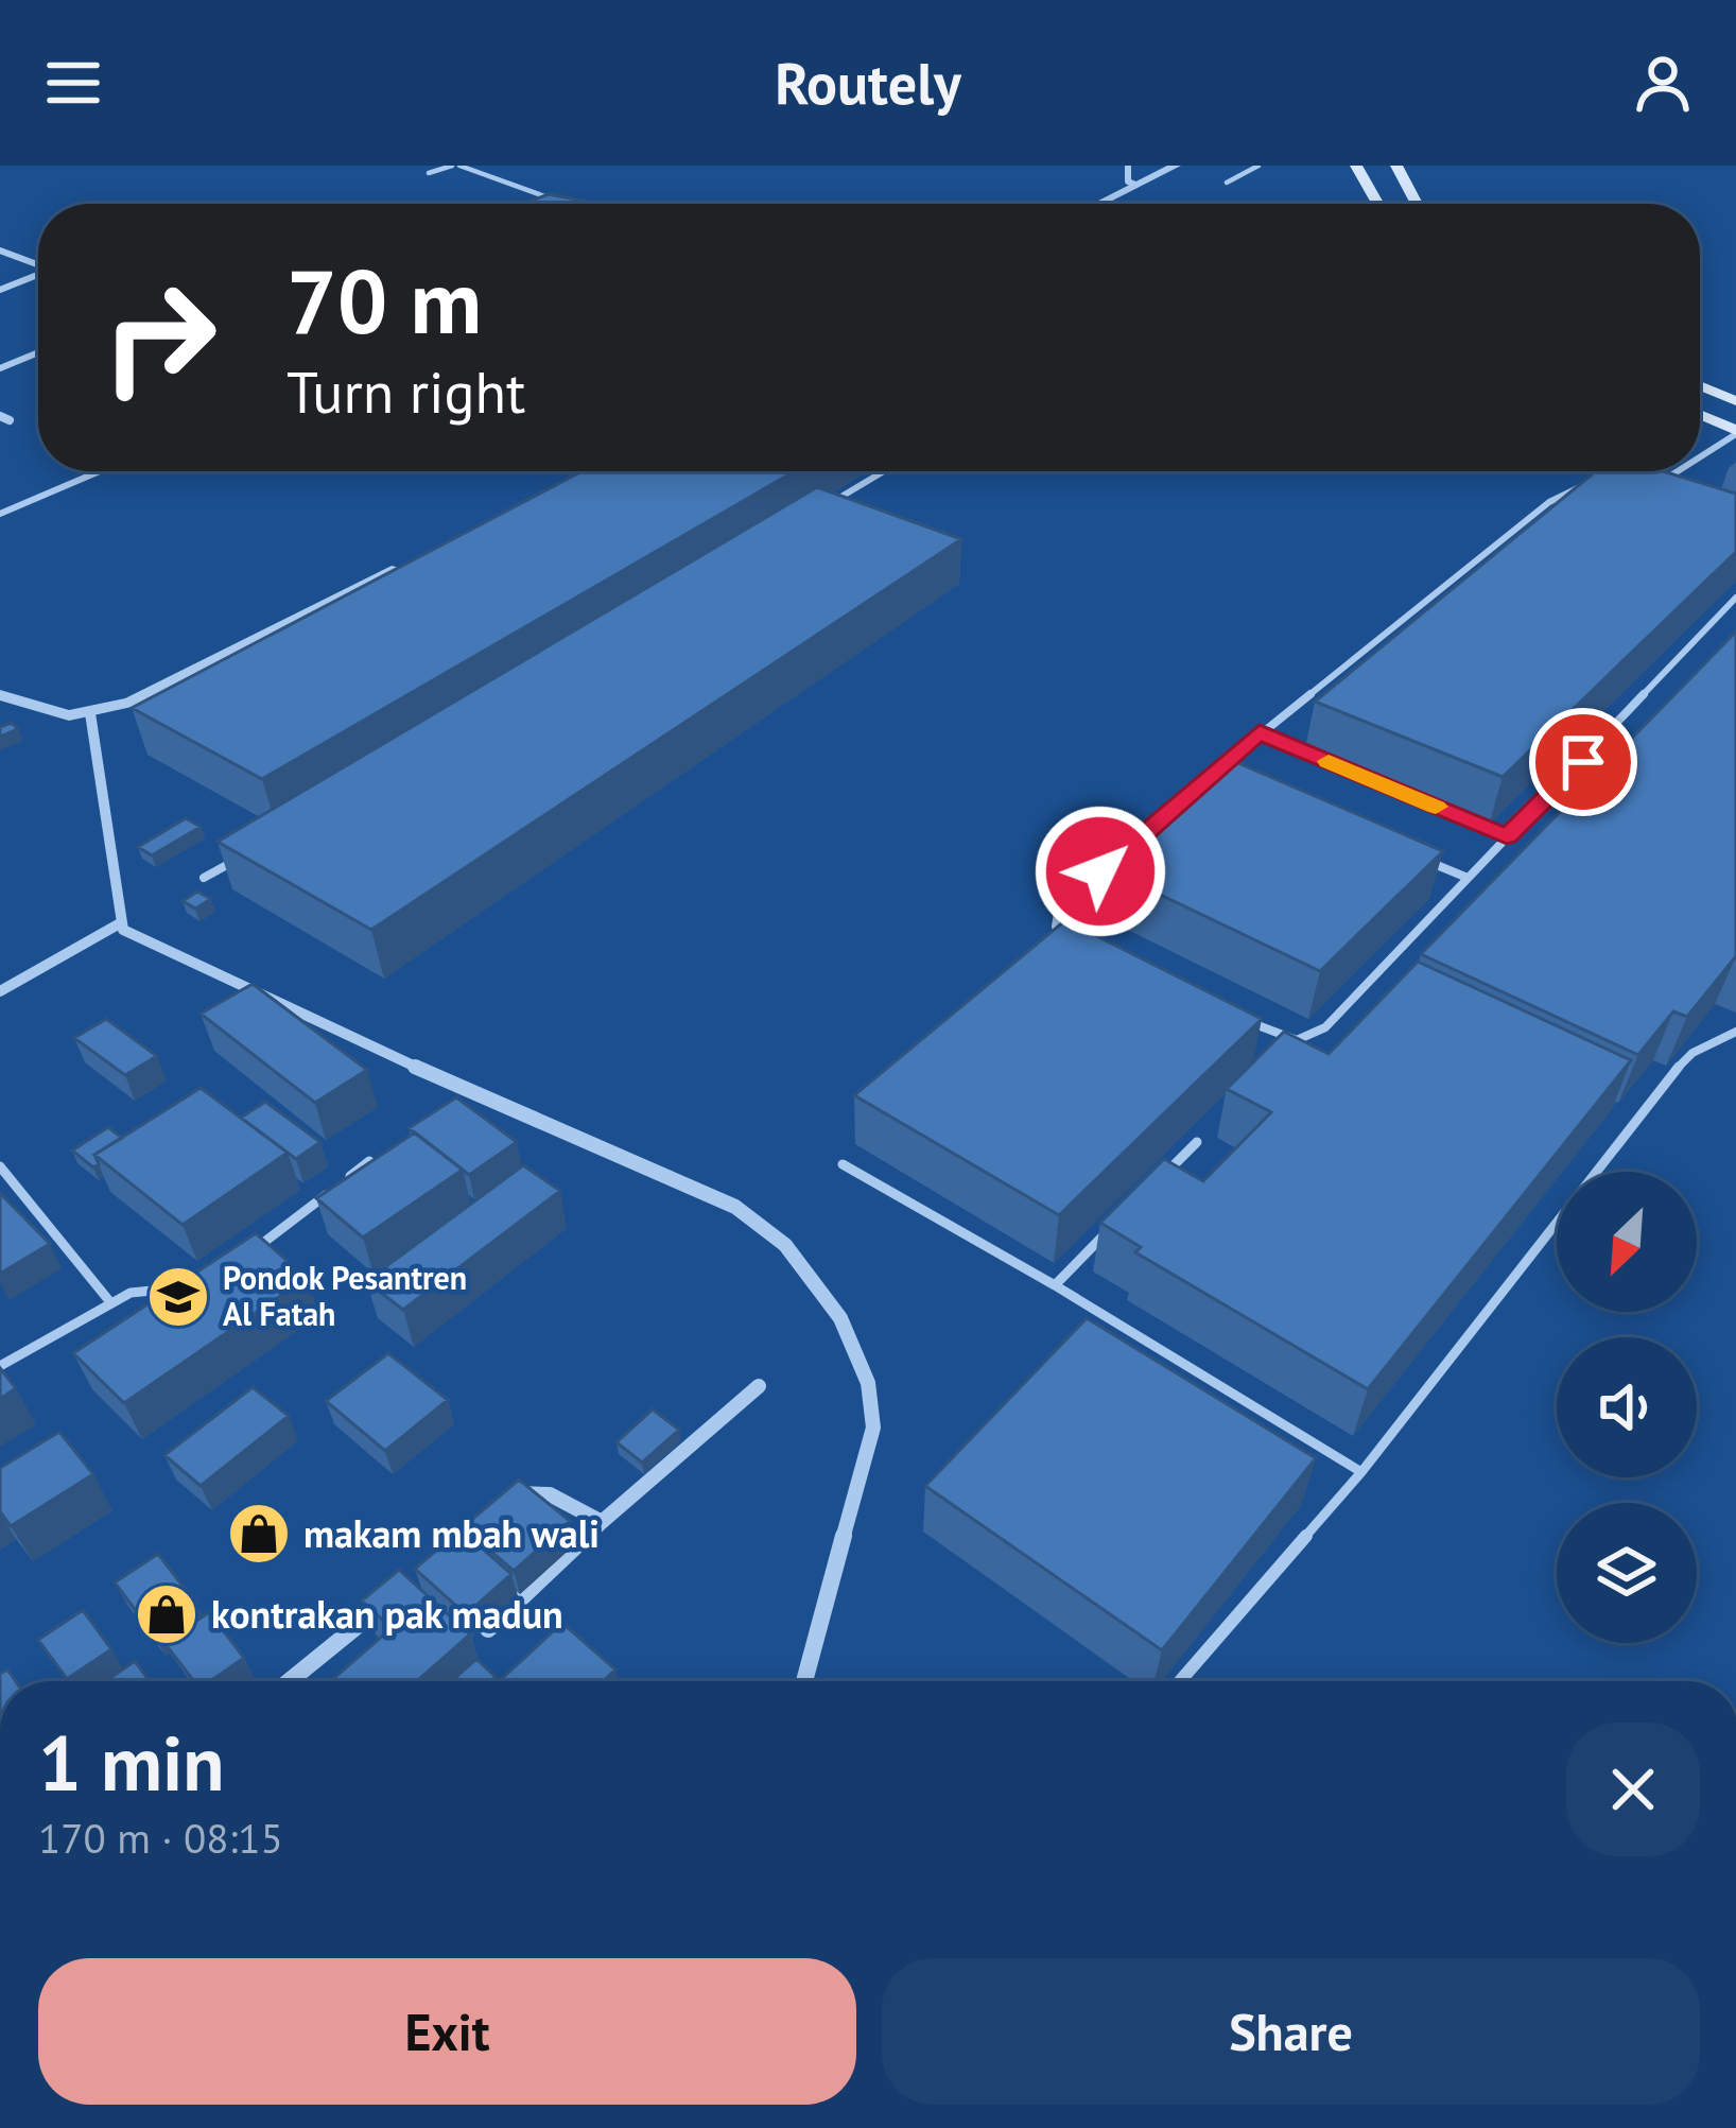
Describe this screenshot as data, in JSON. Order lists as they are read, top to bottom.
{
  "places": {
    "school or university": ["Pondok Pesantren Al Fatah"],
    "shop": ["makam mbah wali", "kontrakan pak madun"]
  },
  "north": "bottom left",
  "page": {
    "header": "Routely",
    "turn": ["70 m", "Turn right"],
    "heading": ["1 min", "170 m · 08:15"],
    "buttons": ["Exit", "Share"]
  }
}
